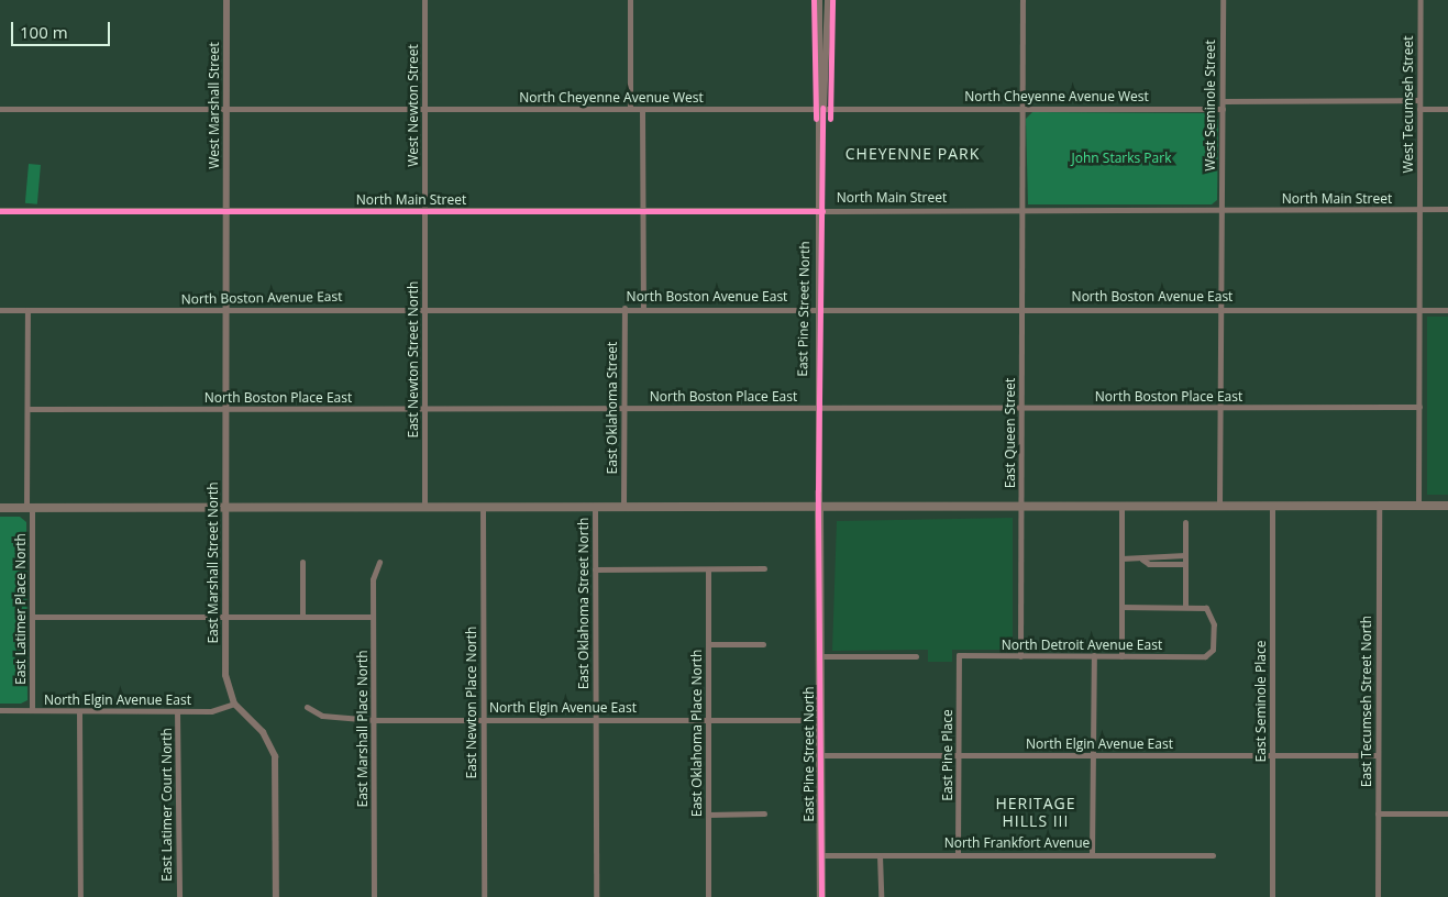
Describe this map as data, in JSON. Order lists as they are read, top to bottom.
{
  "streets": {
    "main road": ["East Pine Street North"],
    "street": [
      "North Cheyenne Avenue West",
      "West Tecumseh Street",
      "West Marshall Street",
      "West Newton Street",
      "West Seminole Street",
      "North Main Street",
      "North Boston Avenue East",
      "East Newton Street North",
      "North Boston Place East",
      "East Oklahoma Street",
      "East Queen Street",
      "East Marshall Street North",
      "East Oklahoma Street North",
      "East Latimer Place North",
      "North Detroit Avenue East",
      "North Elgin Avenue East",
      "East Seminole Place",
      "East Tecumseh Street North",
      "East Newton Place North",
      "East Marshall Place North",
      "East Oklahoma Place North",
      "East Pine Place",
      "East Latimer Court North",
      "North Frankfort Avenue"
    ]
  },
  "crossings": [
    ["North Cheyenne Avenue West", "West Marshall Street"],
    ["North Cheyenne Avenue West", "West Newton Street"],
    ["North Cheyenne Avenue West", "West Seminole Street"],
    ["North Cheyenne Avenue West", "East Pine Street North"],
    ["North Cheyenne Avenue West", "East Queen Street"],
    ["West Tecumseh Street", "North Main Street"],
    ["West Marshall Street", "North Main Street"],
    ["West Marshall Street", "East Marshall Street North"],
    ["West Newton Street", "North Main Street"],
    ["West Newton Street", "East Newton Street North"],
    ["West Seminole Street", "North Main Street"],
    ["West Seminole Street", "North Boston Avenue East"],
    ["West Seminole Street", "North Boston Place East"],
    ["North Main Street", "East Pine Street North"],
    ["North Main Street", "East Newton Street North"],
    ["North Main Street", "East Queen Street"],
    ["North Main Street", "East Marshall Street North"],
    ["North Boston Avenue East", "East Pine Street North"],
    ["North Boston Avenue East", "East Newton Street North"],
    ["North Boston Avenue East", "East Oklahoma Street"],
    ["North Boston Avenue East", "East Queen Street"],
    ["North Boston Avenue East", "East Marshall Street North"],
    ["North Boston Avenue East", "East Latimer Place North"],
    ["East Pine Street North", "North Boston Place East"],
    ["East Pine Street North", "North Elgin Avenue East"],
    ["East Pine Street North", "North Frankfort Avenue"],
    ["East Newton Street North", "North Boston Place East"],
    ["North Boston Place East", "East Oklahoma Street"],
    ["North Boston Place East", "East Queen Street"],
    ["North Boston Place East", "East Marshall Street North"],
    ["North Boston Place East", "East Latimer Place North"],
    ["East Queen Street", "North Detroit Avenue East"],
    ["East Marshall Street North", "North Elgin Avenue East"],
    ["East Oklahoma Street North", "North Elgin Avenue East"],
    ["East Latimer Place North", "North Elgin Avenue East"],
    ["North Detroit Avenue East", "East Pine Place"],
    ["North Elgin Avenue East", "East Seminole Place"],
    ["North Elgin Avenue East", "East Tecumseh Street North"],
    ["North Elgin Avenue East", "East Newton Place North"],
    ["North Elgin Avenue East", "East Marshall Place North"],
    ["North Elgin Avenue East", "East Oklahoma Place North"],
    ["North Elgin Avenue East", "East Pine Place"],
    ["North Elgin Avenue East", "East Latimer Court North"],
    ["East Pine Place", "North Frankfort Avenue"]
  ],
  "districts": ["CHEYENNE PARK", "HERITAGE HILLS III"],
  "parks": ["John Starks Park"],
  "scale_bar": "100 m"
}
